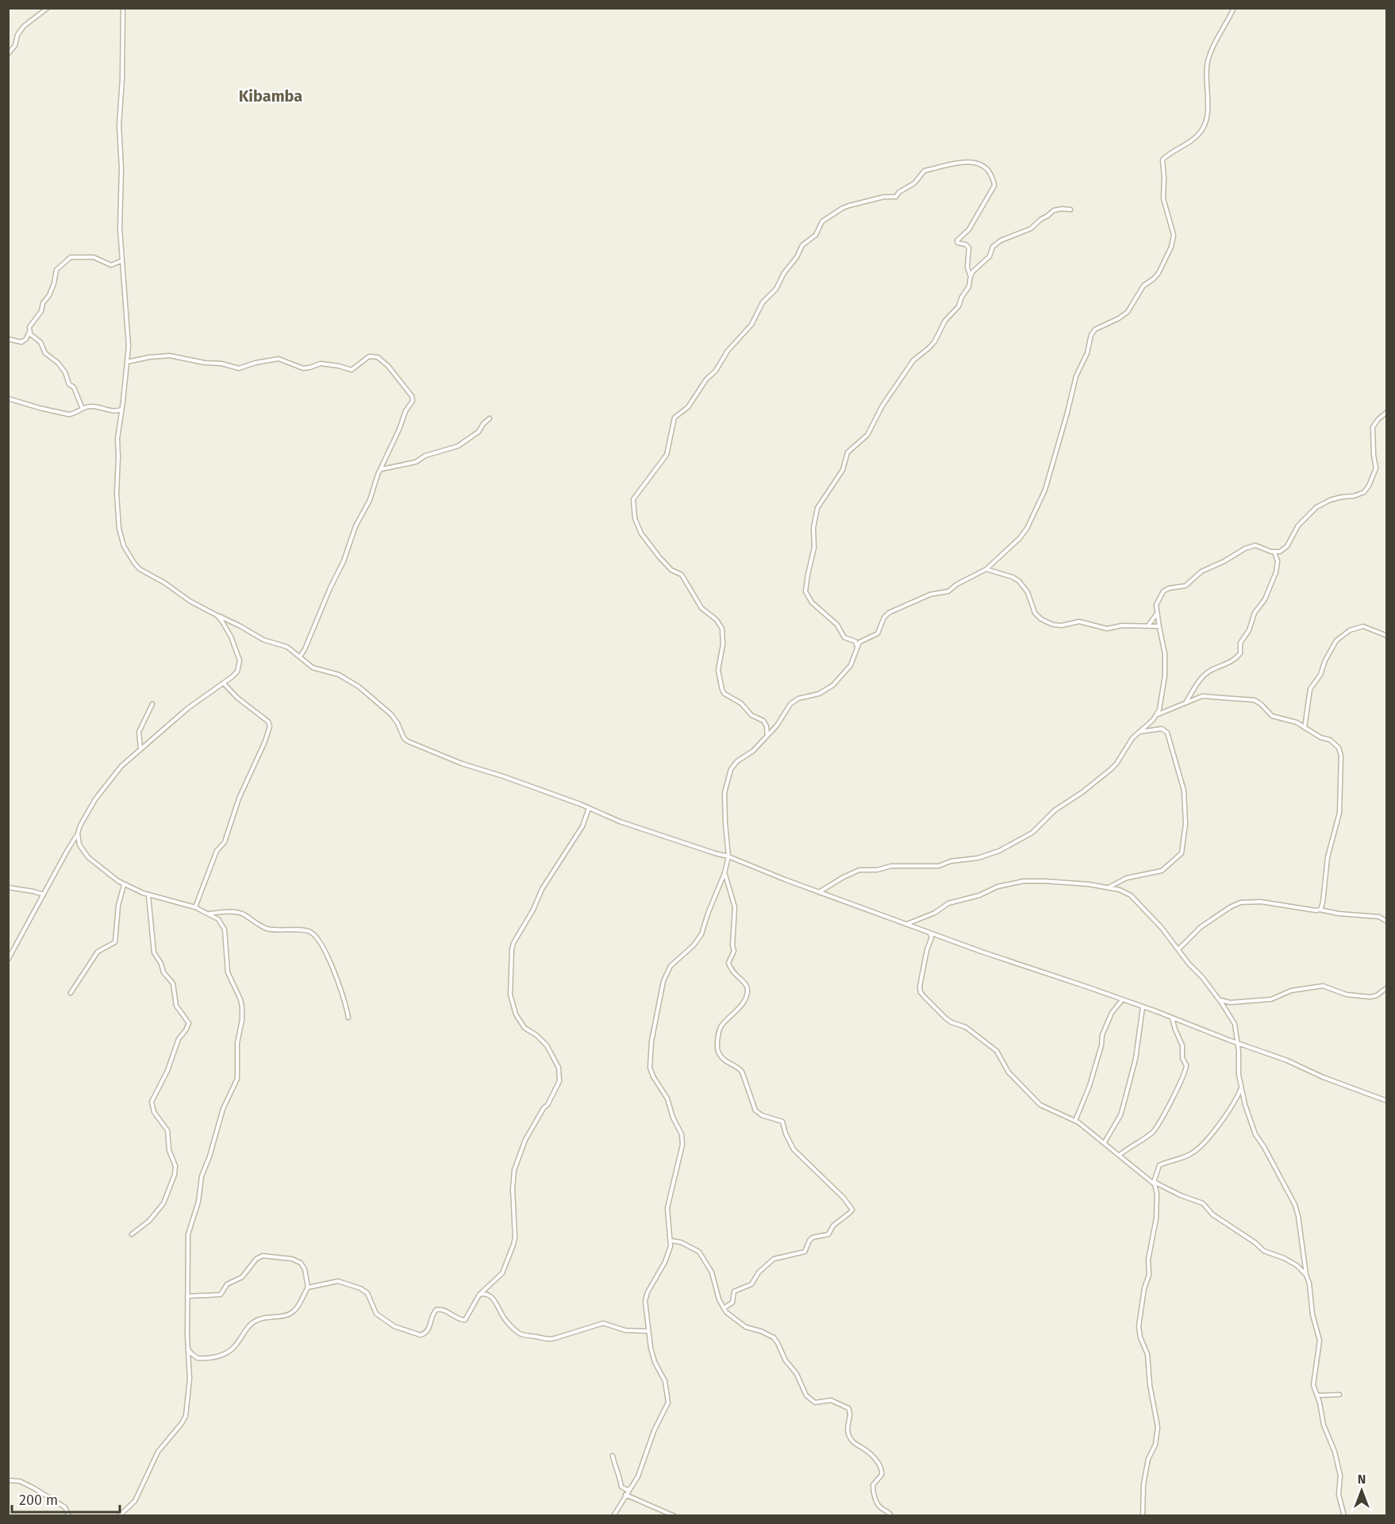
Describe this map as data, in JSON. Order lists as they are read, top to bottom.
{
  "districts": ["Kibamba"],
  "scale_bar": "200 m",
  "north": "top"
}
